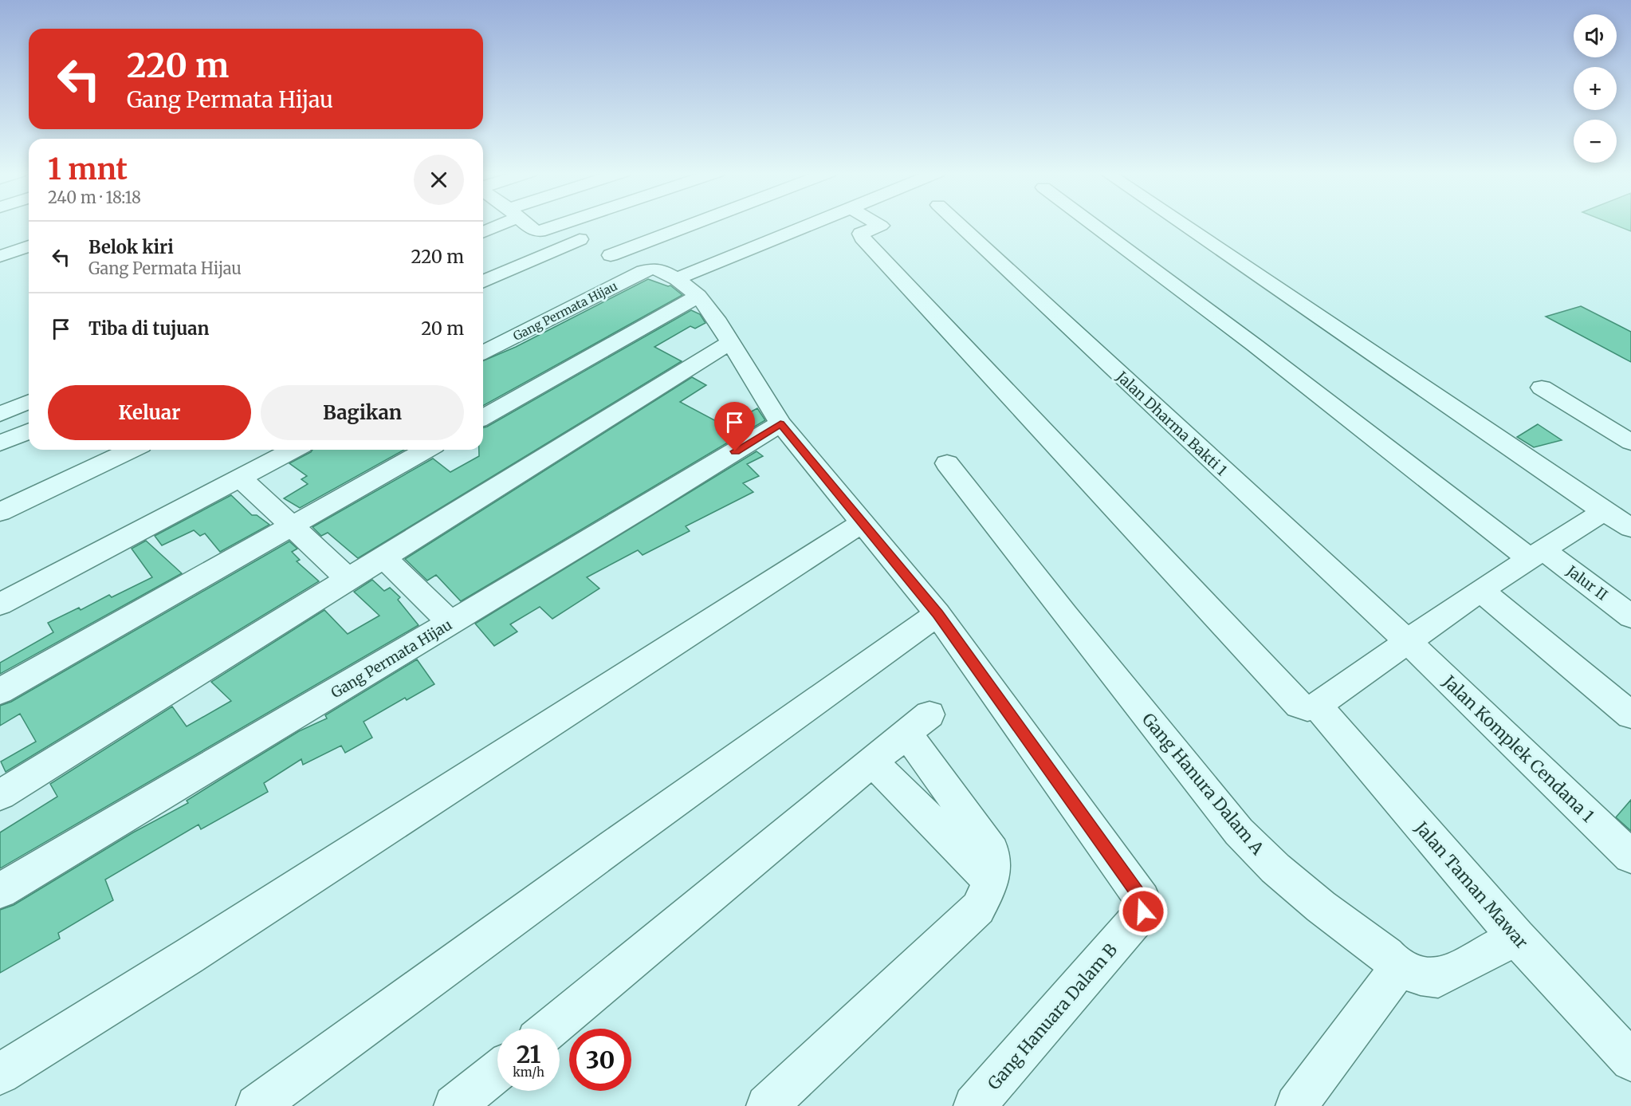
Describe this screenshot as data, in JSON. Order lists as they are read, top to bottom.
{
  "streets": {
    "street": [
      "Gang Permata Hijau",
      "Jalan Dharma Bakti 1",
      "Jalur II",
      "Jalan Komplek Cendana 1",
      "Gang Hanura Dalam A",
      "Jalan Taman Mawar",
      "Gang Hanuara Dalam B"
    ]
  },
  "crossings": [
    ["Gang Permata Hijau", "Gang Hanuara Dalam B"],
    ["Jalan Dharma Bakti 1", "Jalan Komplek Cendana 1"],
    ["Gang Hanura Dalam A", "Jalan Taman Mawar"]
  ],
  "page": {
    "map_buttons": ["+", "−"],
    "turn": ["220 m", "Gang Permata Hijau"],
    "heading": ["1 mnt", "240 m · 18:18"],
    "list": [
      {
        "name": "Belok kiri",
        "note": "Gang Permata Hijau",
        "value": "220 m"
      },
      {
        "name": "Tiba di tujuan",
        "value": "20 m"
      }
    ],
    "buttons": ["Keluar", "Bagikan"],
    "speed": "21 km/h",
    "limit": "30"
  }
}
